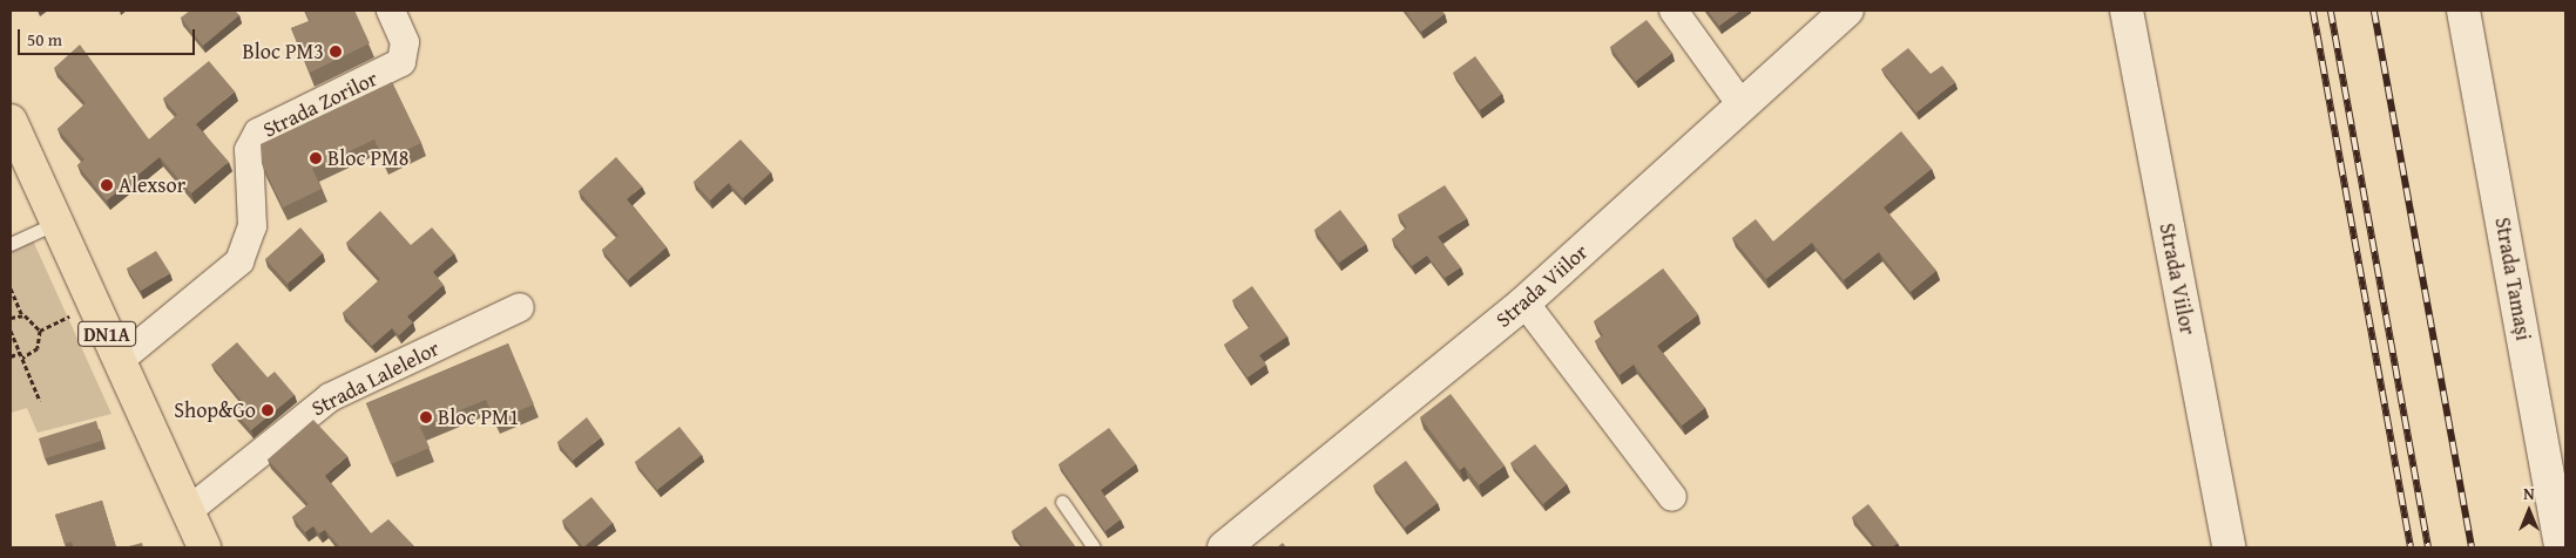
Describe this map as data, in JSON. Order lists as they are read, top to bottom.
{
  "streets": {
    "main road": ["Strada Viilor", "Strada Tamași", "DN1A"],
    "street": ["Strada Zorilor", "Strada Lalelelor"]
  },
  "crossings": [
    ["Strada Zorilor", "DN1A"],
    ["DN1A", "Strada Lalelelor"]
  ],
  "places": [
    "Bloc PM3",
    "Bloc PM8",
    "Alexsor",
    "Shop&Go",
    "Bloc PM1"
  ],
  "scale_bar": "50 m",
  "north": "top"
}
